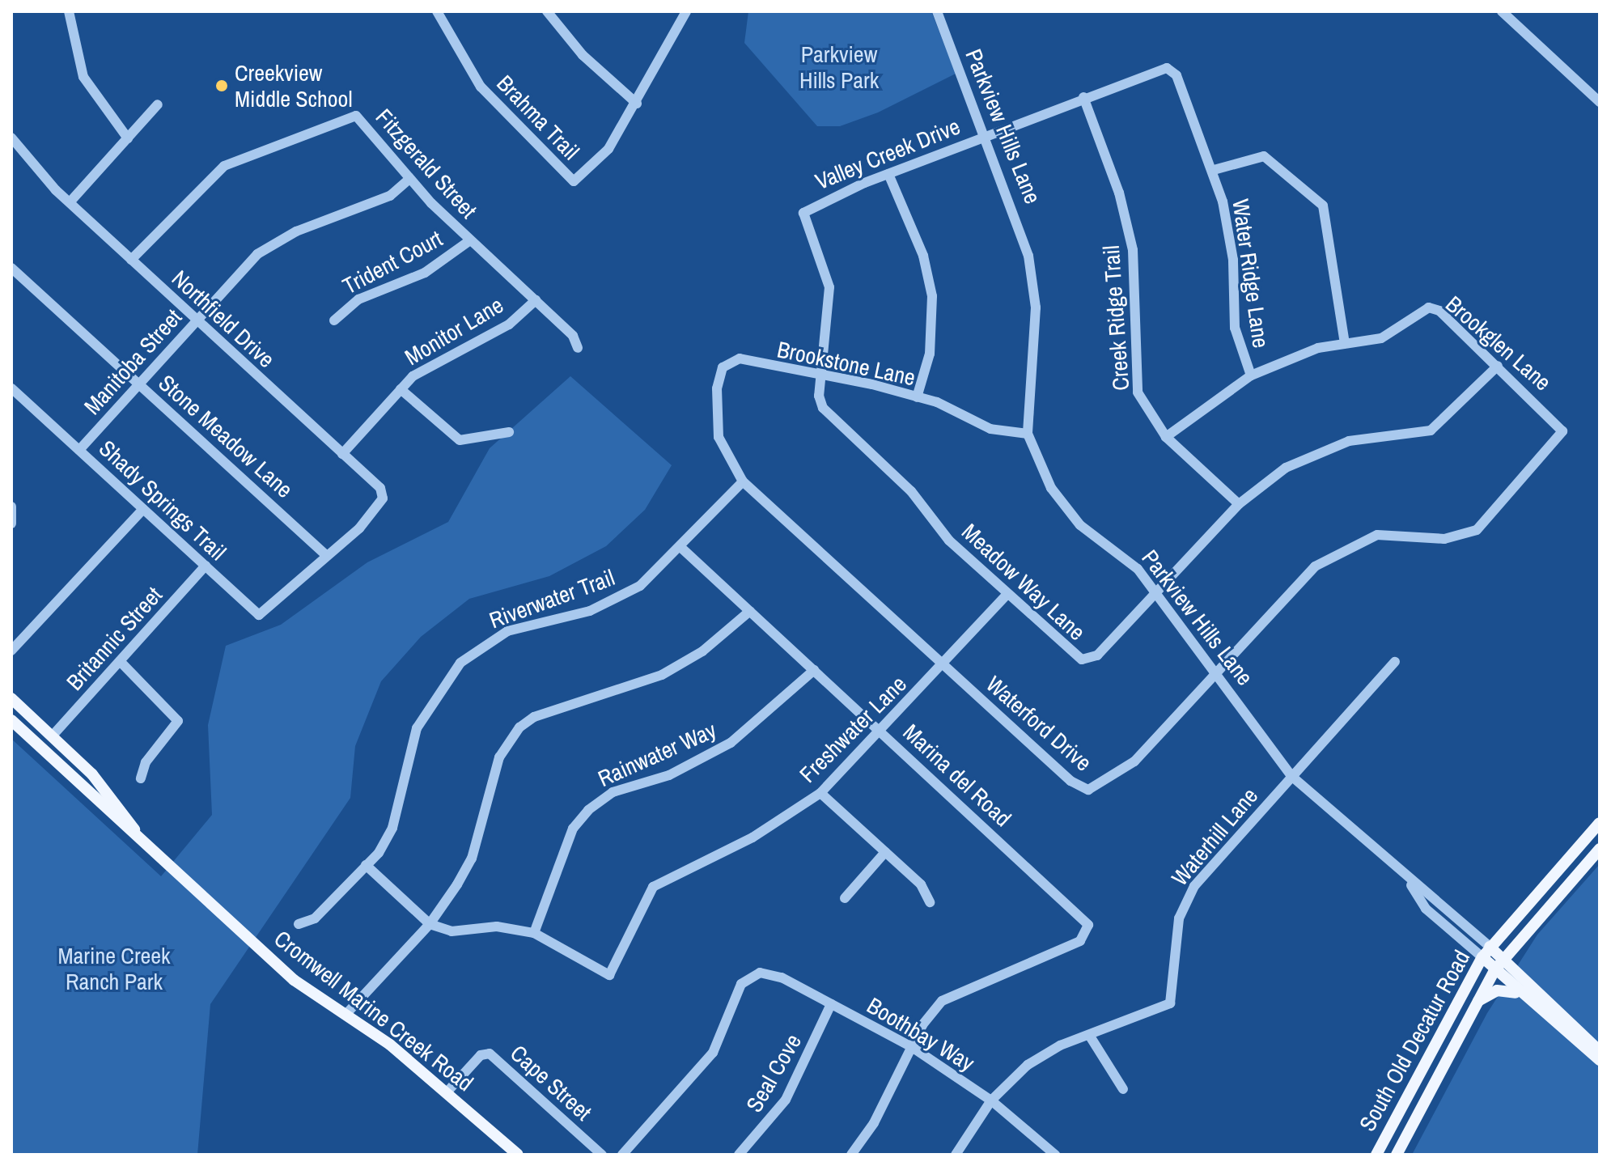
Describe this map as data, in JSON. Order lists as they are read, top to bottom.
{
  "streets": {
    "main road": ["Cromwell Marine Creek Road", "South Old Decatur Road"],
    "street": [
      "Brahma Trail",
      "Parkview Hills Lane",
      "Valley Creek Drive",
      "Fitzgerald Street",
      "Trident Court",
      "Water Ridge Lane",
      "Creek Ridge Trail",
      "Northfield Drive",
      "Monitor Lane",
      "Brookglen Lane",
      "Manitoba Street",
      "Brookstone Lane",
      "Stone Meadow Lane",
      "Shady Springs Trail",
      "Meadow Way Lane",
      "Riverwater Trail",
      "Britannic Street",
      "Waterford Drive",
      "Freshwater Lane",
      "Rainwater Way",
      "Marina del Road",
      "Waterhill Lane",
      "Boothbay Way",
      "Seal Cove",
      "Cape Street"
    ]
  },
  "crossings": [
    ["Parkview Hills Lane", "Valley Creek Drive"],
    ["Parkview Hills Lane", "Brookstone Lane"],
    ["Parkview Hills Lane", "Meadow Way Lane"],
    ["Parkview Hills Lane", "Waterford Drive"],
    ["Parkview Hills Lane", "Waterhill Lane"],
    ["Parkview Hills Lane", "South Old Decatur Road"],
    ["Valley Creek Drive", "Water Ridge Lane"],
    ["Valley Creek Drive", "Creek Ridge Trail"],
    ["Valley Creek Drive", "Meadow Way Lane"],
    ["Fitzgerald Street", "Trident Court"],
    ["Fitzgerald Street", "Northfield Drive"],
    ["Fitzgerald Street", "Monitor Lane"],
    ["Fitzgerald Street", "Manitoba Street"],
    ["Water Ridge Lane", "Brookglen Lane"],
    ["Creek Ridge Trail", "Brookglen Lane"],
    ["Creek Ridge Trail", "Meadow Way Lane"],
    ["Northfield Drive", "Monitor Lane"],
    ["Northfield Drive", "Manitoba Street"],
    ["Northfield Drive", "Stone Meadow Lane"],
    ["Northfield Drive", "Shady Springs Trail"],
    ["Brookglen Lane", "Meadow Way Lane"],
    ["Brookglen Lane", "Waterford Drive"],
    ["Manitoba Street", "Stone Meadow Lane"],
    ["Manitoba Street", "Shady Springs Trail"],
    ["Brookstone Lane", "Meadow Way Lane"],
    ["Brookstone Lane", "Waterford Drive"],
    ["Stone Meadow Lane", "Shady Springs Trail"],
    ["Shady Springs Trail", "Britannic Street"],
    ["Meadow Way Lane", "Freshwater Lane"],
    ["Riverwater Trail", "Waterford Drive"],
    ["Riverwater Trail", "Marina del Road"],
    ["Britannic Street", "Cromwell Marine Creek Road"],
    ["Waterford Drive", "Freshwater Lane"],
    ["Freshwater Lane", "Rainwater Way"],
    ["Freshwater Lane", "Marina del Road"],
    ["Rainwater Way", "Marina del Road"],
    ["Marina del Road", "Boothbay Way"],
    ["Waterhill Lane", "Boothbay Way"],
    ["Cromwell Marine Creek Road", "Cape Street"],
    ["Boothbay Way", "Seal Cove"]
  ],
  "parks": ["Parkview Hills Park", "Marine Creek Ranch Park"],
  "places": ["Creekview Middle School"]
}
